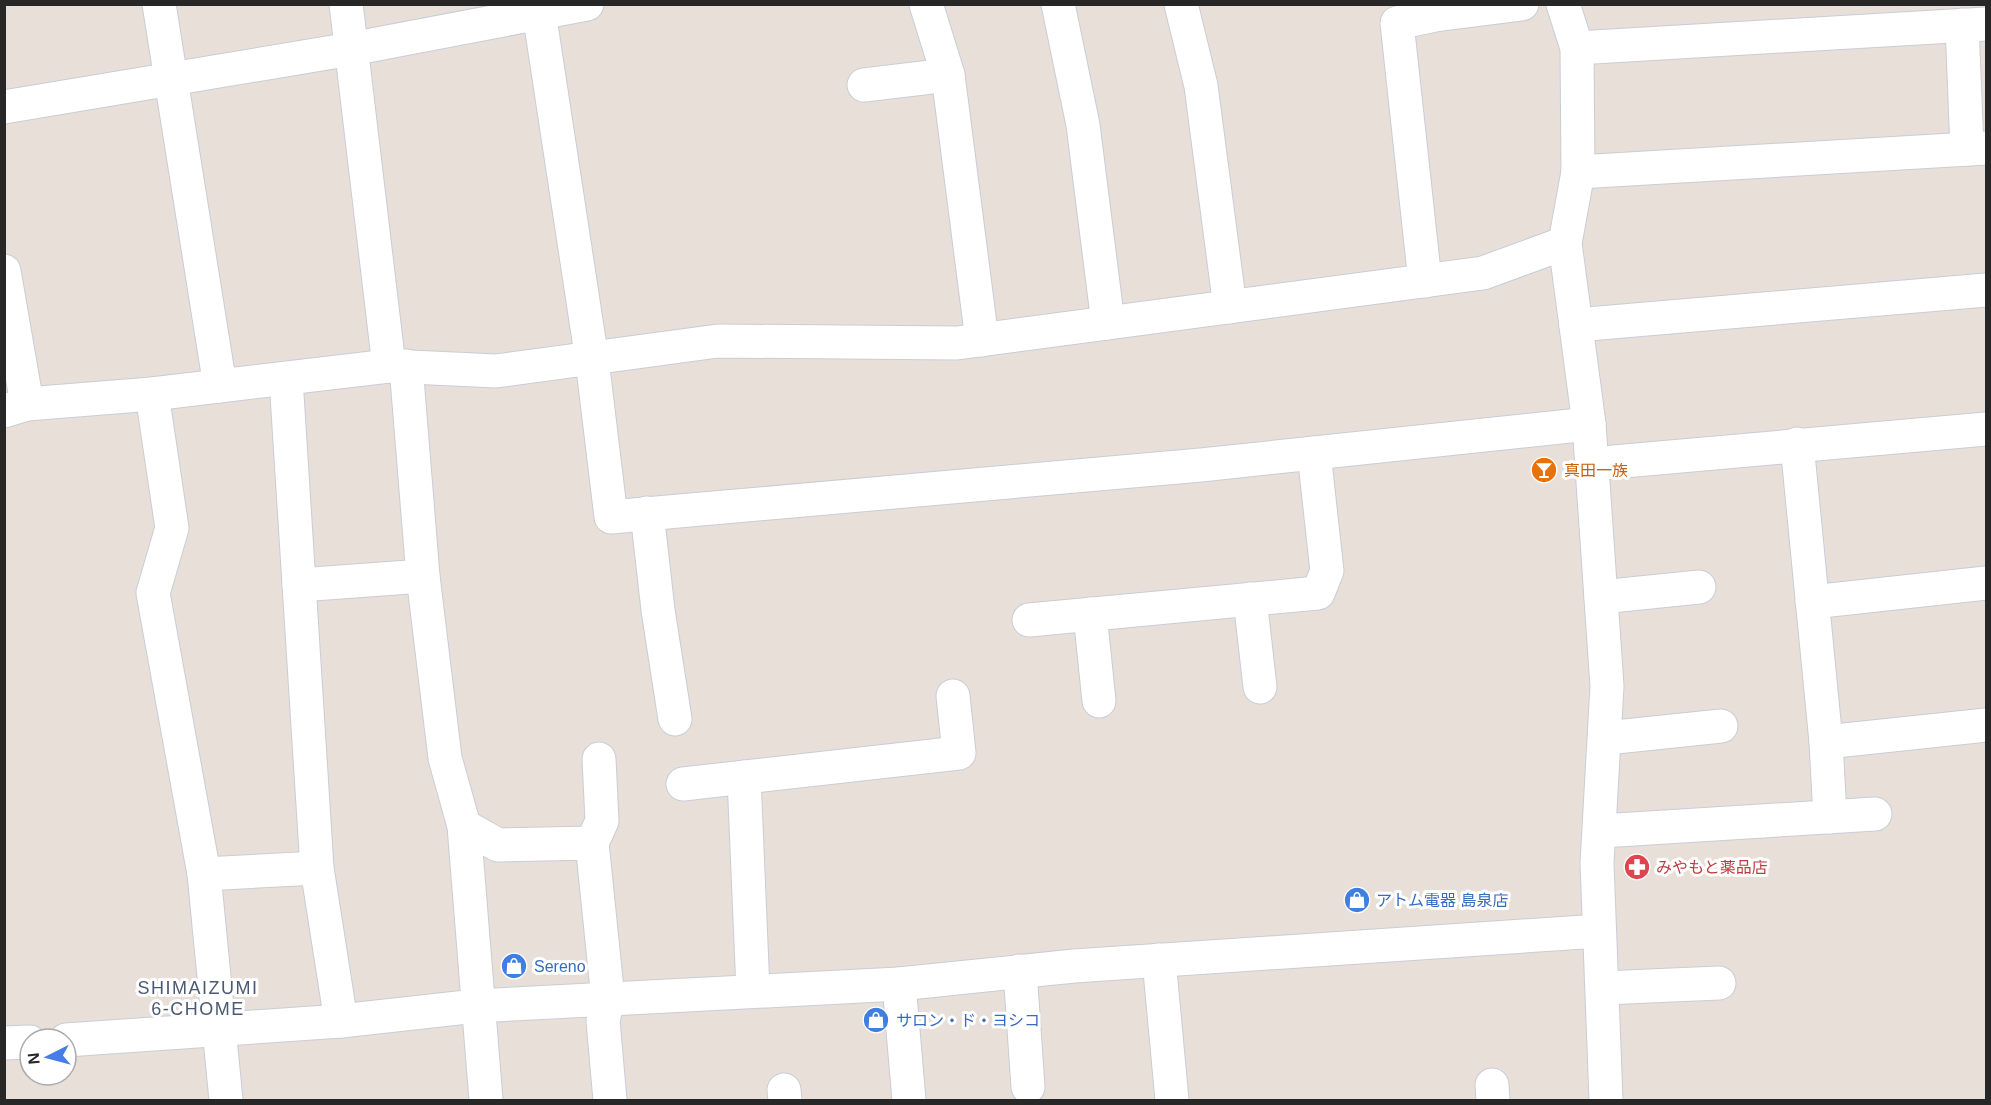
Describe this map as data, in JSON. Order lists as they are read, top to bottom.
{
  "districts": ["SHIMAIZUMI 6-CHOME"],
  "places": {
    "bar": ["真田一族"],
    "pharmacy": ["みやもと薬品店"],
    "shop": ["アトム電器 島泉店", "Sereno", "サロン・ド・ヨシコ"]
  },
  "north": "left"
}
